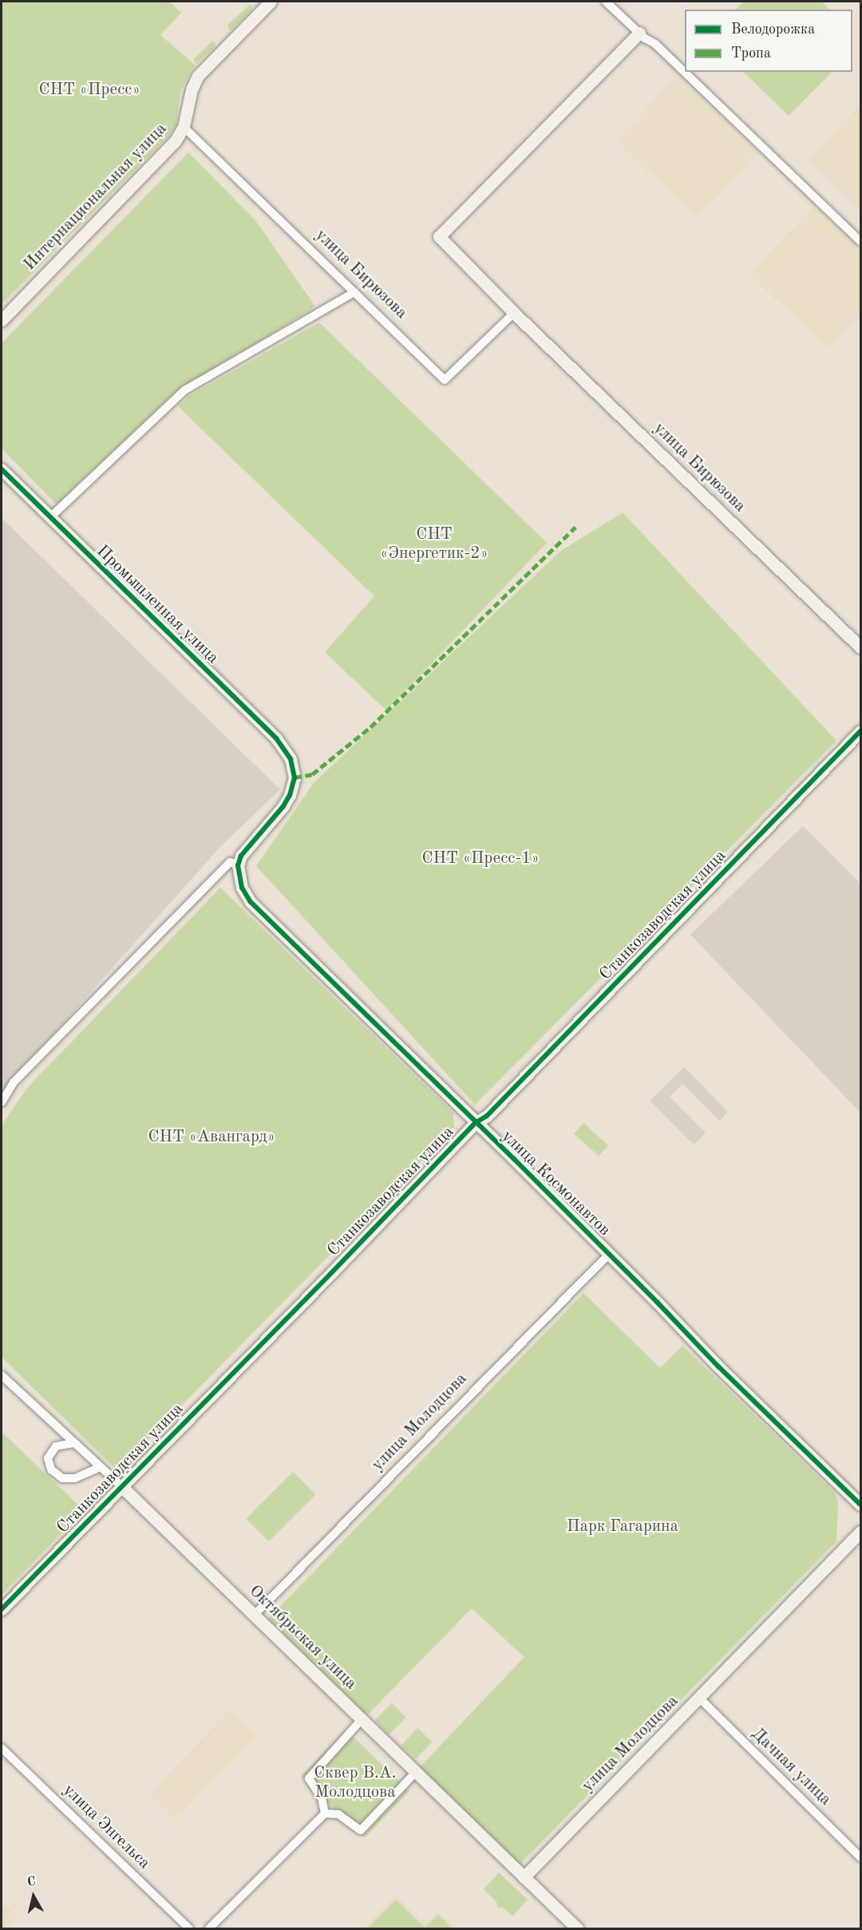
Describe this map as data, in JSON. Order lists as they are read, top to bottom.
{
  "streets": {
    "street": [
      "Интернациональная улица",
      "улица Бирюзова",
      "Промышленная улица",
      "Станкозаводская улица",
      "улица Космонавтов",
      "улица Молодцова",
      "Октябрьская улица",
      "Дачная улица",
      "улица Энгельса"
    ]
  },
  "crossings": [
    ["Интернациональная улица", "улица Бирюзова"],
    ["Промышленная улица", "улица Космонавтов"],
    ["Станкозаводская улица", "улица Космонавтов"],
    ["Станкозаводская улица", "Октябрьская улица"],
    ["улица Космонавтов", "улица Молодцова"],
    ["улица Молодцова", "Октябрьская улица"],
    ["улица Молодцова", "Дачная улица"]
  ],
  "parks": [
    "СНТ «Пресс»",
    "СНТ «Энергетик-2»",
    "СНТ «Пресс-1»",
    "СНТ «Авангард»",
    "Парк Гагарина",
    "Сквер В.А. Молодцова"
  ],
  "legend": ["Велодорожка", "Тропа"],
  "north": "top"
}
